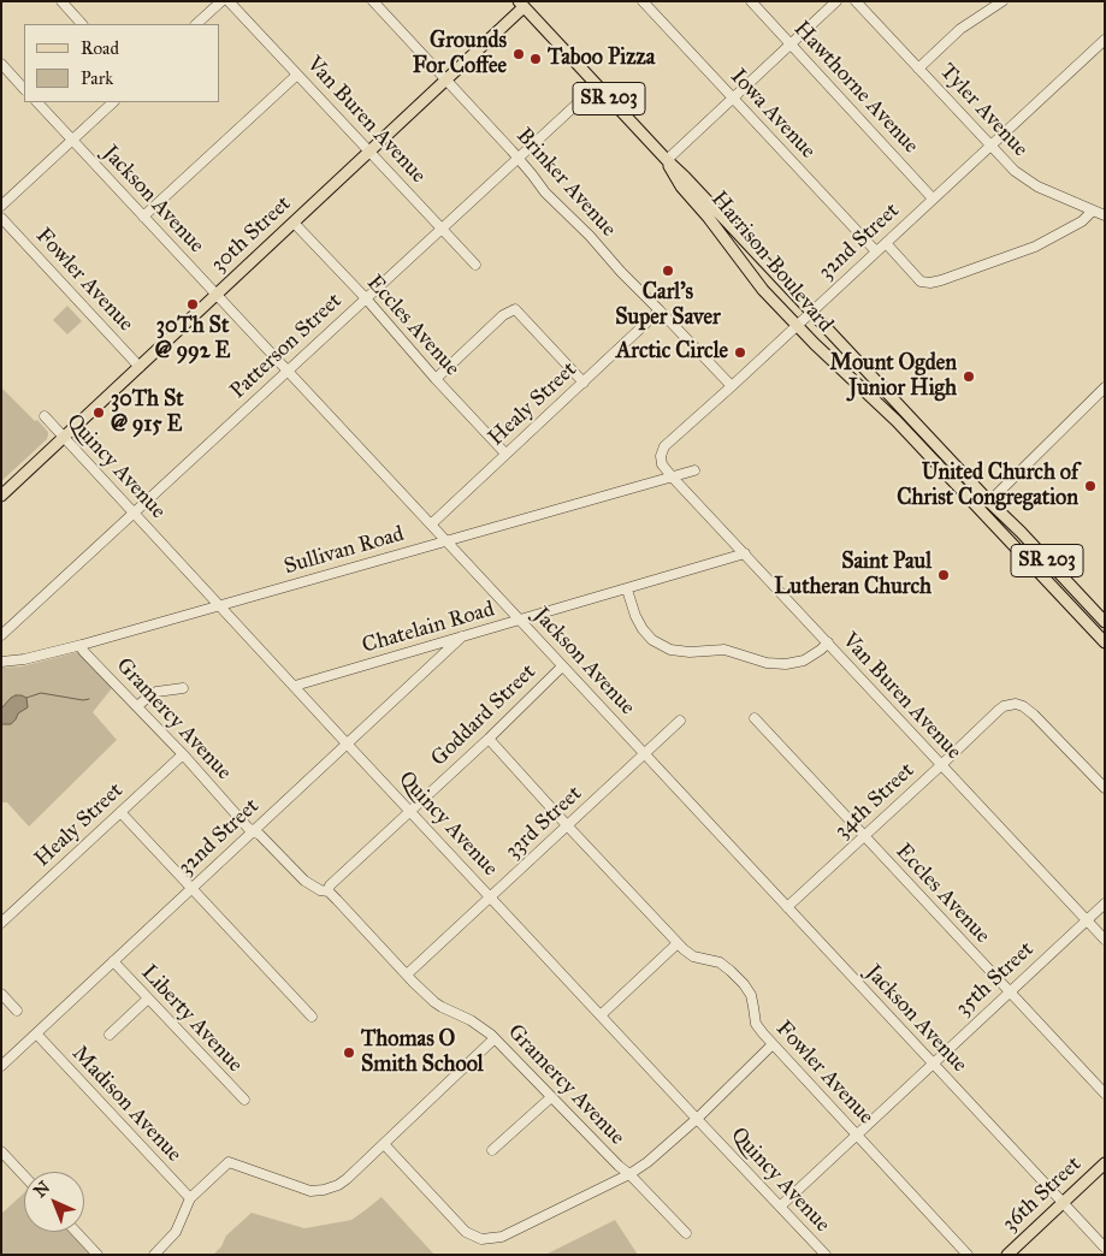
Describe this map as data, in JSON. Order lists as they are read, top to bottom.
{
  "streets": {
    "main road": [
      "SR 203",
      "30th Street",
      "Harrison Boulevard",
      "36th Street"
    ],
    "street": [
      "Hawthorne Avenue",
      "Tyler Avenue",
      "Iowa Avenue",
      "Van Buren Avenue",
      "Brinker Avenue",
      "Jackson Avenue",
      "32nd Street",
      "Fowler Avenue",
      "Eccles Avenue",
      "Patterson Street",
      "Healy Street",
      "Quincy Avenue",
      "Sullivan Road",
      "Chatelain Road",
      "Goddard Street",
      "Gramercy Avenue",
      "34th Street",
      "33rd Street",
      "35th Street",
      "Liberty Avenue",
      "Madison Avenue"
    ]
  },
  "crossings": [
    ["Hawthorne Avenue", "32nd Street"],
    ["Tyler Avenue", "32nd Street"],
    ["Iowa Avenue", "32nd Street"],
    ["Van Buren Avenue", "30th Street"],
    ["Van Buren Avenue", "32nd Street"],
    ["Van Buren Avenue", "Patterson Street"],
    ["Van Buren Avenue", "Sullivan Road"],
    ["Van Buren Avenue", "Chatelain Road"],
    ["Van Buren Avenue", "34th Street"],
    ["Van Buren Avenue", "35th Street"],
    ["Brinker Avenue", "30th Street"],
    ["Brinker Avenue", "32nd Street"],
    ["Brinker Avenue", "Patterson Street"],
    ["Brinker Avenue", "Healy Street"],
    ["Jackson Avenue", "30th Street"],
    ["Jackson Avenue", "Patterson Street"],
    ["Jackson Avenue", "Healy Street"],
    ["Jackson Avenue", "Sullivan Road"],
    ["Jackson Avenue", "Chatelain Road"],
    ["Jackson Avenue", "Goddard Street"],
    ["Jackson Avenue", "34th Street"],
    ["Jackson Avenue", "33rd Street"],
    ["Jackson Avenue", "35th Street"],
    ["Jackson Avenue", "36th Street"],
    ["30th Street", "Harrison Boulevard"],
    ["30th Street", "Fowler Avenue"],
    ["30th Street", "Eccles Avenue"],
    ["30th Street", "Quincy Avenue"],
    ["32nd Street", "Harrison Boulevard"],
    ["32nd Street", "Quincy Avenue"],
    ["32nd Street", "Sullivan Road"],
    ["32nd Street", "Chatelain Road"],
    ["32nd Street", "Gramercy Avenue"],
    ["32nd Street", "Liberty Avenue"],
    ["32nd Street", "Madison Avenue"],
    ["Harrison Boulevard", "Patterson Street"],
    ["Fowler Avenue", "Goddard Street"],
    ["Fowler Avenue", "33rd Street"],
    ["Fowler Avenue", "35th Street"],
    ["Eccles Avenue", "Patterson Street"],
    ["Eccles Avenue", "Healy Street"],
    ["Eccles Avenue", "34th Street"],
    ["Eccles Avenue", "35th Street"],
    ["Patterson Street", "Quincy Avenue"],
    ["Healy Street", "Gramercy Avenue"],
    ["Quincy Avenue", "Sullivan Road"],
    ["Quincy Avenue", "Chatelain Road"],
    ["Quincy Avenue", "Goddard Street"],
    ["Quincy Avenue", "33rd Street"],
    ["Quincy Avenue", "35th Street"],
    ["Sullivan Road", "Gramercy Avenue"],
    ["Goddard Street", "Gramercy Avenue"],
    ["Gramercy Avenue", "33rd Street"]
  ],
  "places": [
    "Grounds For Coffee",
    "Taboo Pizza",
    "Carl's Super Saver",
    "30Th St @ 992 E",
    "Arctic Circle",
    "Mount Ogden Junior High",
    "30Th St @ 915 E",
    "United Church of Christ Congregation",
    "Saint Paul Lutheran Church",
    "Thomas O Smith School"
  ],
  "legend": ["Road", "Park"],
  "north": "top left"
}
